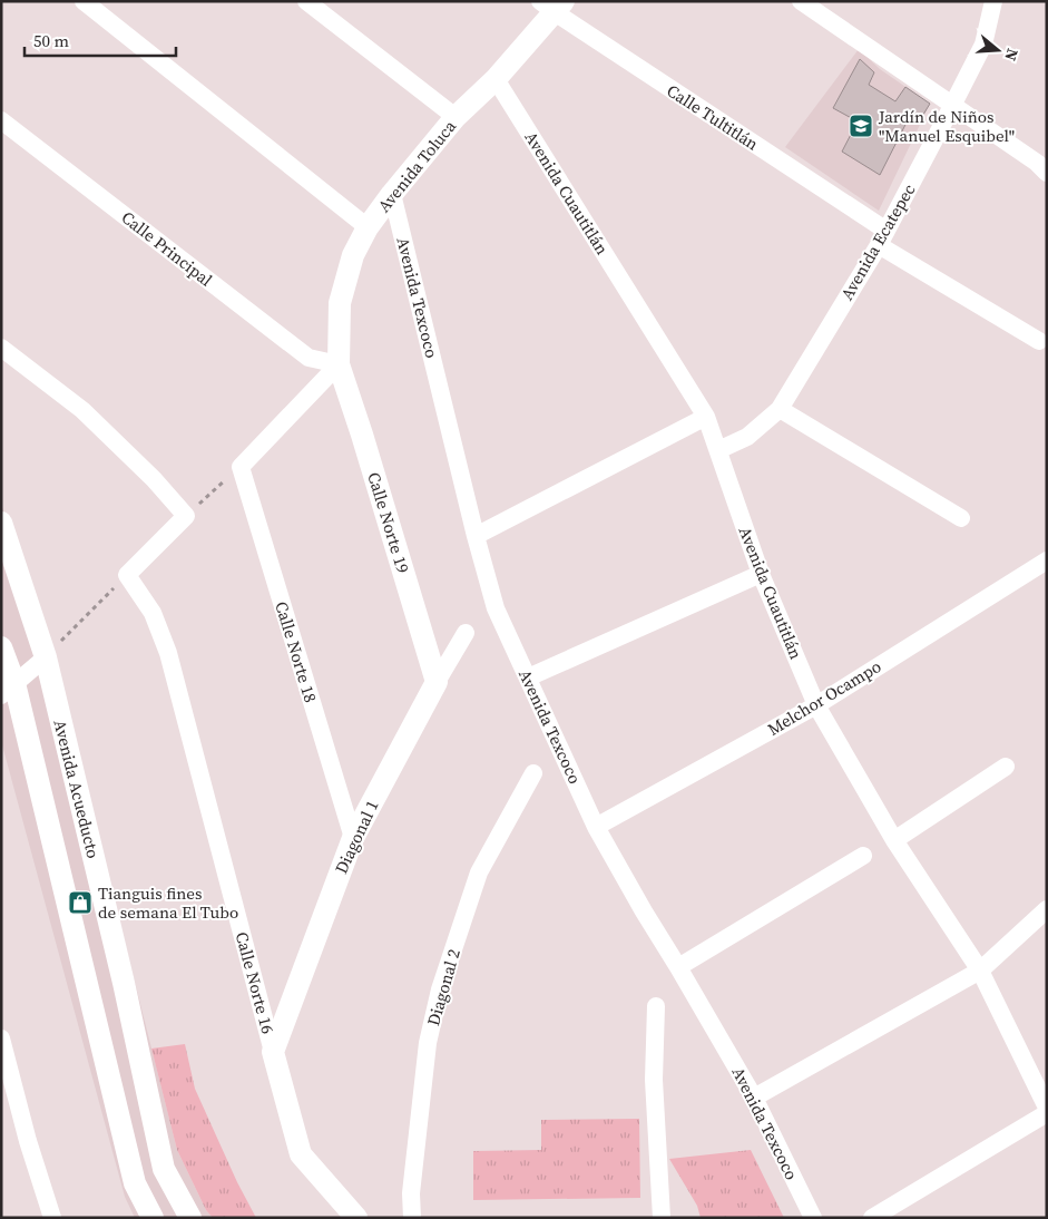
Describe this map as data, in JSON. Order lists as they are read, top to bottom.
{
  "streets": {
    "street": [
      "Calle Tultitlán",
      "Avenida Toluca",
      "Avenida Cuautitlán",
      "Avenida Ecatepec",
      "Calle Principal",
      "Avenida Texcoco",
      "Calle Norte 19",
      "Calle Norte 18",
      "Melchor Ocampo",
      "Avenida Acueducto",
      "Diagonal 1",
      "Calle Norte 16",
      "Diagonal 2"
    ]
  },
  "crossings": [
    ["Calle Tultitlán", "Avenida Toluca"],
    ["Calle Tultitlán", "Avenida Ecatepec"],
    ["Avenida Toluca", "Avenida Cuautitlán"],
    ["Avenida Toluca", "Calle Principal"],
    ["Avenida Toluca", "Avenida Texcoco"],
    ["Avenida Toluca", "Calle Norte 19"],
    ["Avenida Cuautitlán", "Avenida Ecatepec"],
    ["Avenida Cuautitlán", "Melchor Ocampo"],
    ["Calle Principal", "Calle Norte 19"],
    ["Avenida Texcoco", "Melchor Ocampo"],
    ["Calle Norte 19", "Diagonal 1"],
    ["Calle Norte 18", "Diagonal 1"],
    ["Diagonal 1", "Calle Norte 16"]
  ],
  "places": {
    "school or university": ["Jardín de Niños \"Manuel Esquibel\""],
    "shop": ["Tianguis fines de semana El Tubo"]
  },
  "scale_bar": "50 m",
  "north": "right"
}
